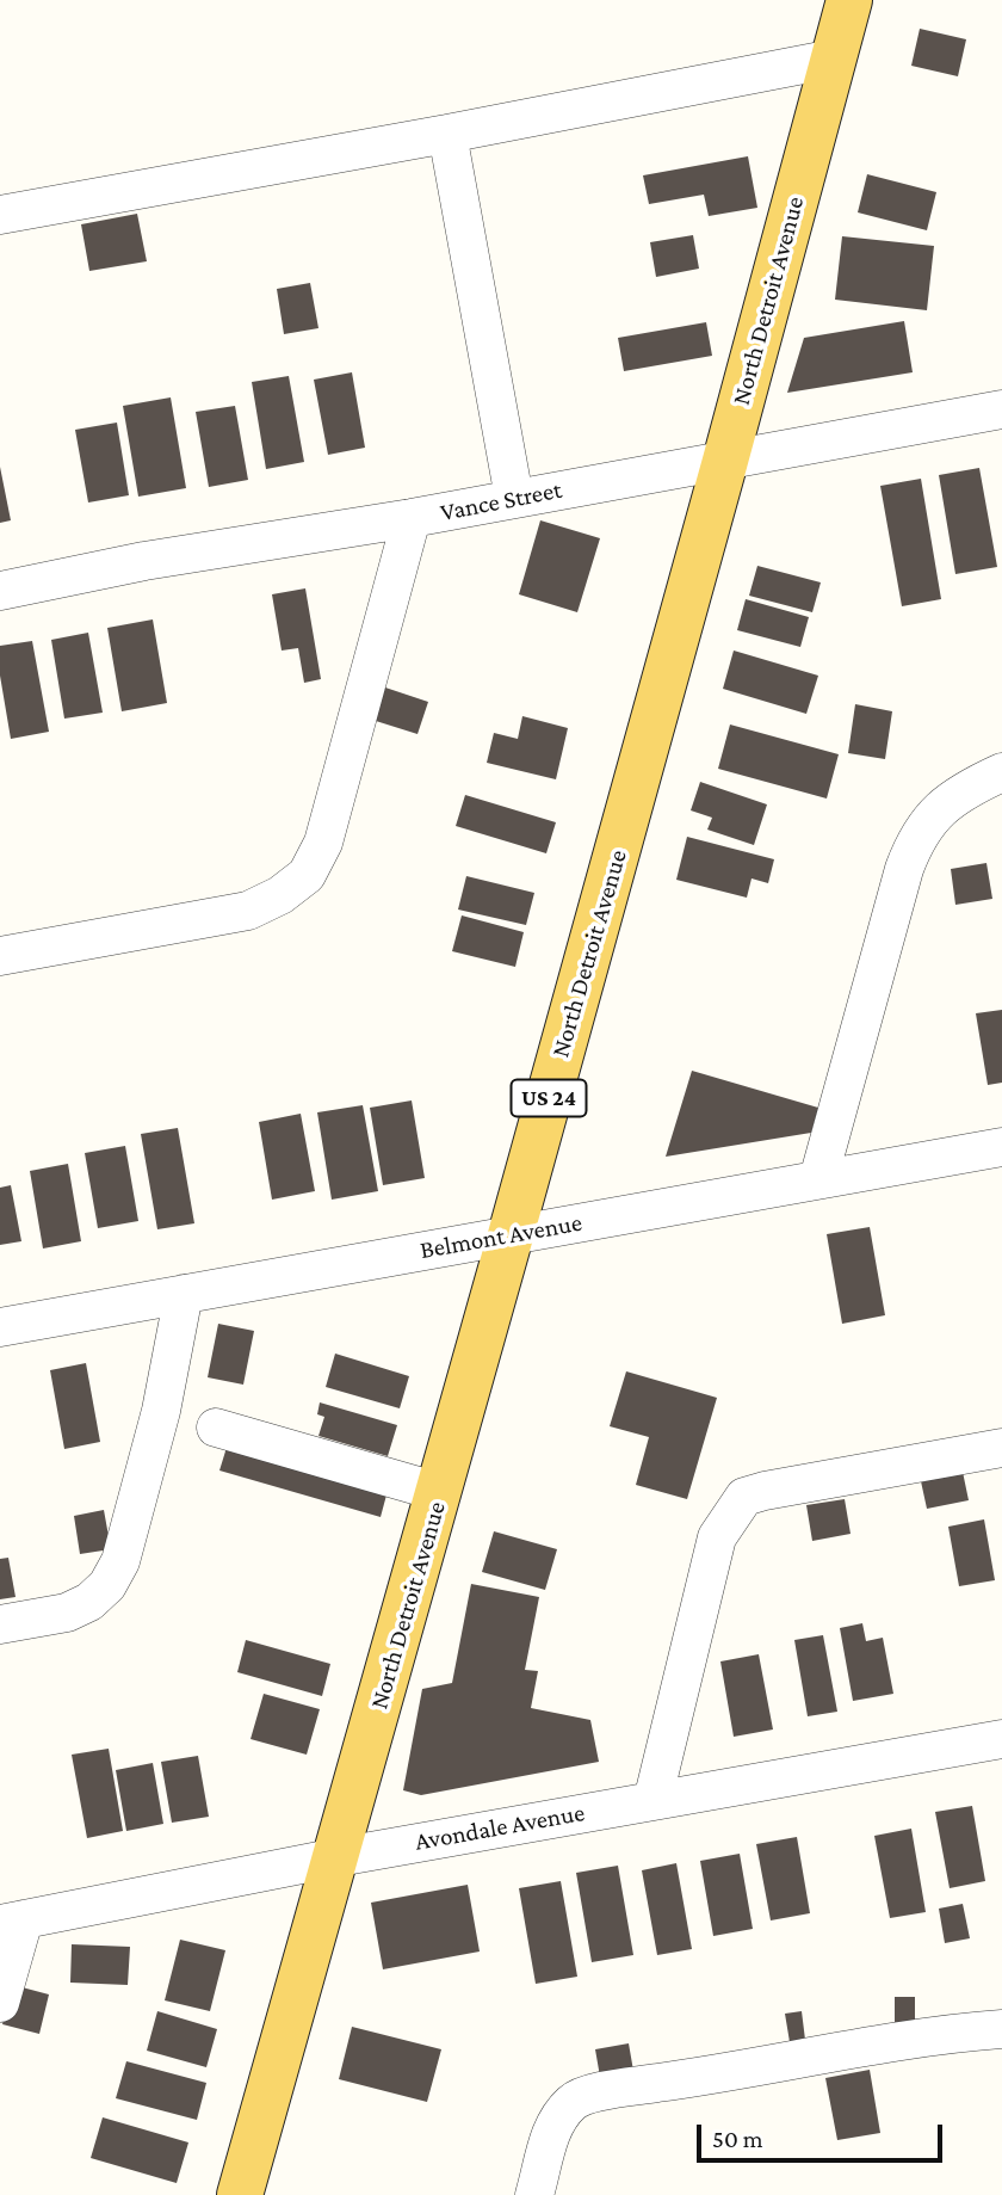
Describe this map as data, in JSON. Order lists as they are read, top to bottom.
{
  "streets": {
    "main road": ["North Detroit Avenue", "US 24"],
    "street": ["Vance Street", "Belmont Avenue", "Avondale Avenue"]
  },
  "crossings": [
    ["North Detroit Avenue", "Vance Street"],
    ["North Detroit Avenue", "Belmont Avenue"],
    ["North Detroit Avenue", "Avondale Avenue"]
  ],
  "scale_bar": "50 m"
}
